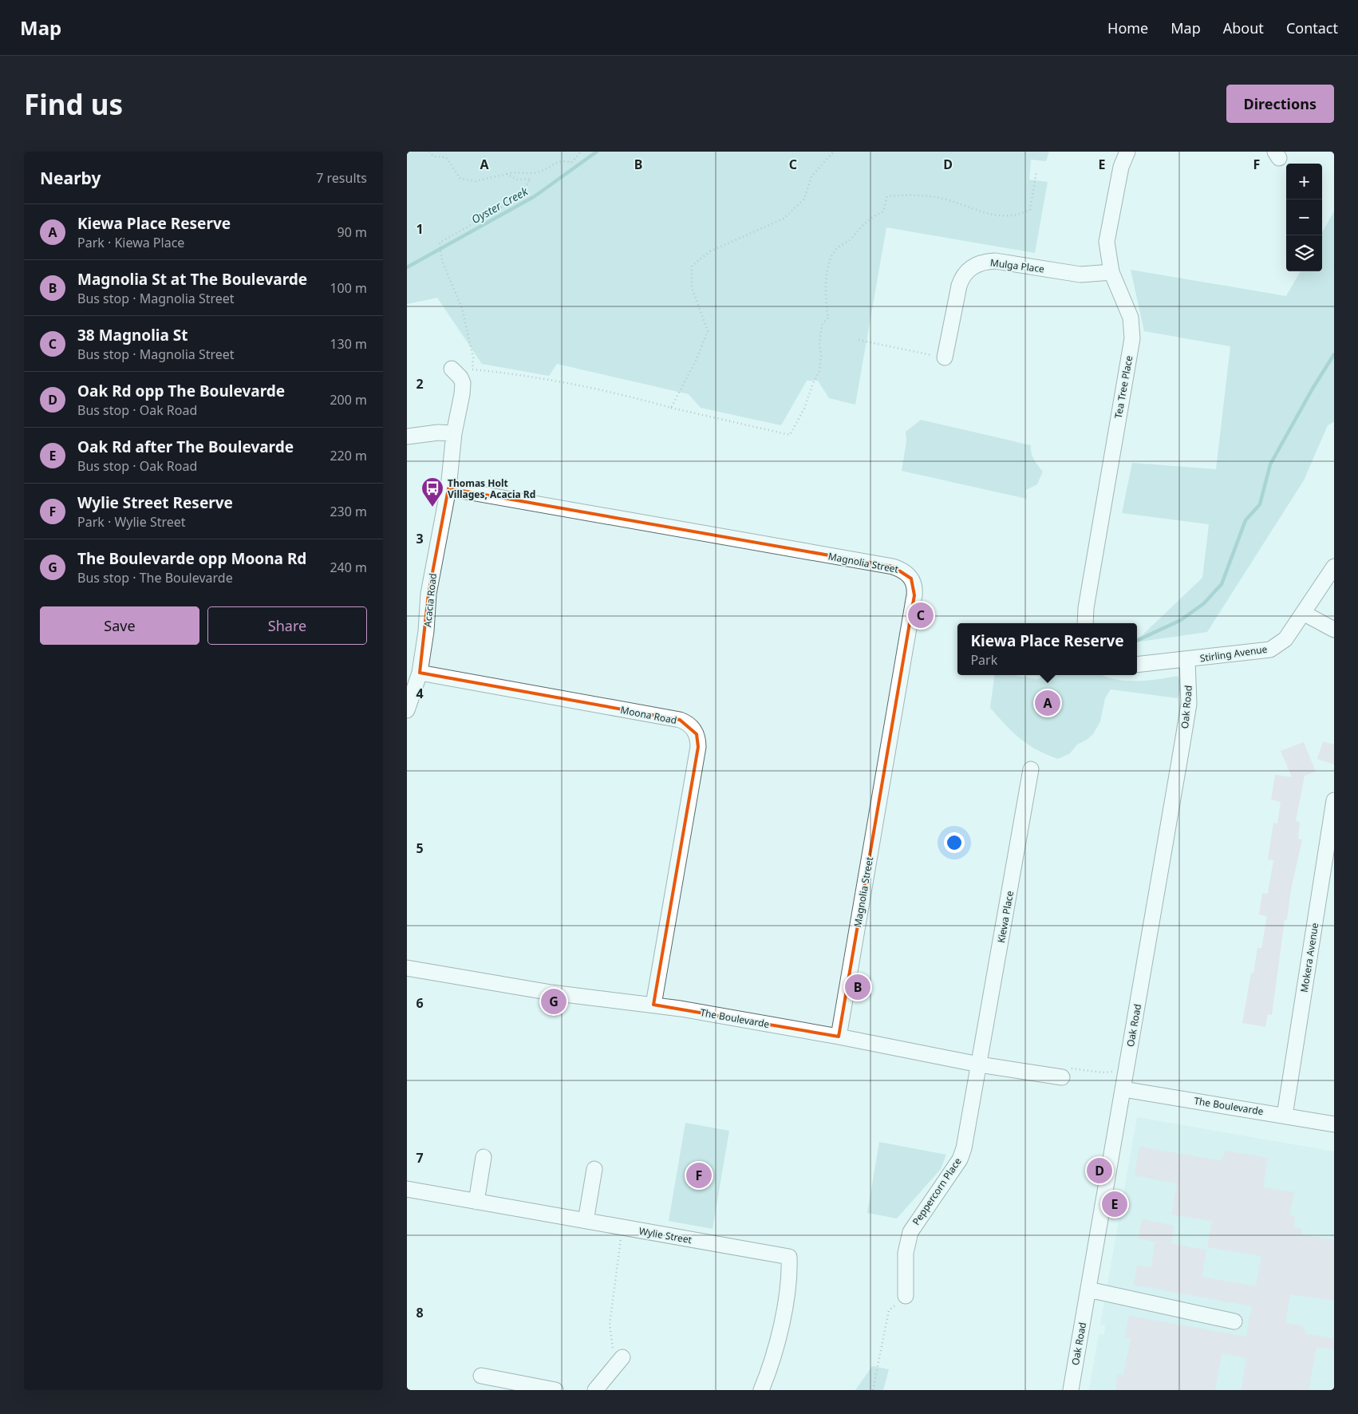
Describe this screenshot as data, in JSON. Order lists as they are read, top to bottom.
{
  "streets": {
    "street": [
      "Mulga Place",
      "Tea Tree Place",
      "Magnolia Street",
      "Acacia Road",
      "Stirling Avenue",
      "Oak Road",
      "Moona Road",
      "Kiewa Place",
      "Mokera Avenue",
      "The Boulevarde",
      "Peppercorn Place",
      "Wylie Street"
    ]
  },
  "crossings": [
    ["Mulga Place", "Tea Tree Place"],
    ["Magnolia Street", "Acacia Road"],
    ["Magnolia Street", "The Boulevarde"],
    ["Acacia Road", "Moona Road"],
    ["Stirling Avenue", "Oak Road"],
    ["Oak Road", "The Boulevarde"],
    ["Moona Road", "The Boulevarde"],
    ["Kiewa Place", "The Boulevarde"],
    ["Kiewa Place", "Peppercorn Place"],
    ["Mokera Avenue", "The Boulevarde"],
    ["The Boulevarde", "Peppercorn Place"]
  ],
  "water": ["Oyster Creek"],
  "places": {
    "bus stop": ["Thomas Holt Villages, Acacia Rd"]
  },
  "page": {
    "header": "Map",
    "nav": [
      "Home",
      "Map",
      "About",
      "Contact"
    ],
    "buttons": [
      "Directions",
      ["Save", "Share"]
    ],
    "title": "Find us",
    "heading": ["Nearby", "7 results"],
    "map_buttons": ["+", "−"],
    "list": [
      {
        "mark": "A",
        "name": "Kiewa Place Reserve",
        "note": "Park · Kiewa Place",
        "value": "90 m"
      },
      {
        "mark": "B",
        "name": "Magnolia St at The Boulevarde",
        "note": "Bus stop · Magnolia Street",
        "value": "100 m"
      },
      {
        "mark": "C",
        "name": "38 Magnolia St",
        "note": "Bus stop · Magnolia Street",
        "value": "130 m"
      },
      {
        "mark": "D",
        "name": "Oak Rd opp The Boulevarde",
        "note": "Bus stop · Oak Road",
        "value": "200 m"
      },
      {
        "mark": "E",
        "name": "Oak Rd after The Boulevarde",
        "note": "Bus stop · Oak Road",
        "value": "220 m"
      },
      {
        "mark": "F",
        "name": "Wylie Street Reserve",
        "note": "Park · Wylie Street",
        "value": "230 m"
      },
      {
        "mark": "G",
        "name": "The Boulevarde opp Moona Rd",
        "note": "Bus stop · The Boulevarde",
        "value": "240 m"
      }
    ],
    "pins": [
      "C",
      "A",
      "B",
      "G",
      "D",
      "F",
      "E"
    ],
    "popup": ["Kiewa Place Reserve", "Park"]
  },
  "grid": {
    "columns": [
      "A",
      "B",
      "C",
      "D",
      "E",
      "F"
    ],
    "rows": [
      "1",
      "2",
      "3",
      "4",
      "5",
      "6",
      "7",
      "8"
    ]
  }
}
